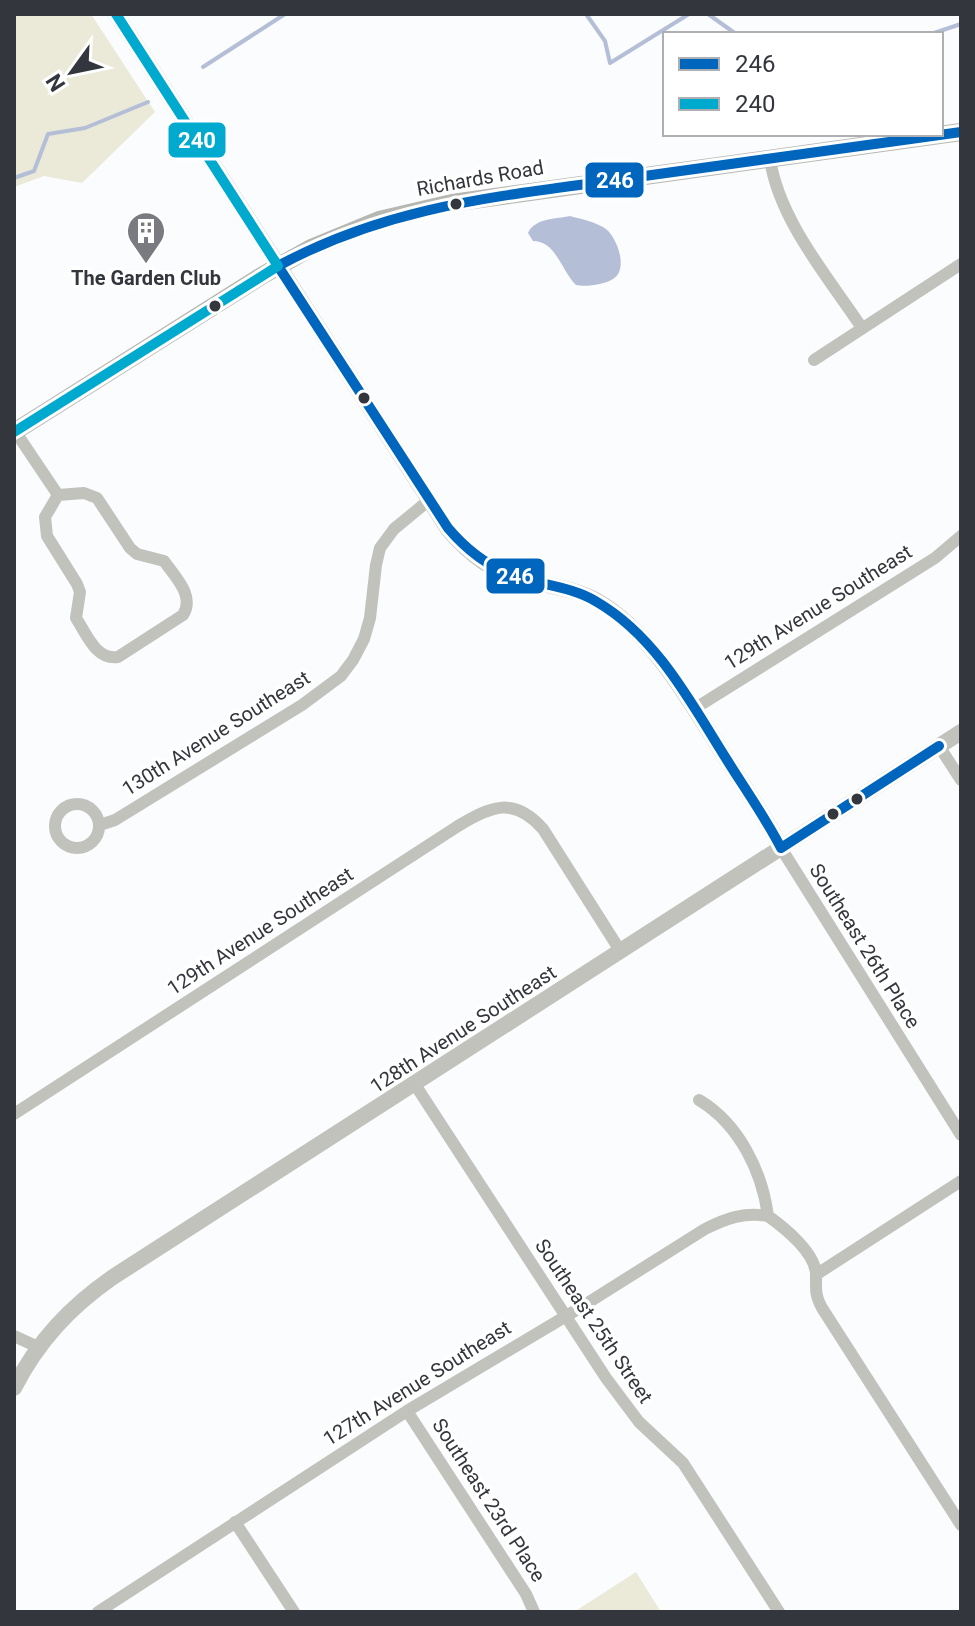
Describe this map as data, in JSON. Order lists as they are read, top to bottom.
{
  "streets": {
    "main road": ["Richards Road"],
    "street": [
      "129th Avenue Southeast",
      "130th Avenue Southeast",
      "Southeast 26th Place",
      "128th Avenue Southeast",
      "Southeast 25th Street",
      "127th Avenue Southeast",
      "Southeast 23rd Place"
    ]
  },
  "crossings": [
    ["Richards Road", "Southeast 26th Place"],
    ["129th Avenue Southeast", "Southeast 26th Place"],
    ["129th Avenue Southeast", "128th Avenue Southeast"],
    ["130th Avenue Southeast", "Southeast 26th Place"],
    ["Southeast 26th Place", "128th Avenue Southeast"],
    ["128th Avenue Southeast", "Southeast 25th Street"],
    ["Southeast 25th Street", "127th Avenue Southeast"],
    ["127th Avenue Southeast", "Southeast 23rd Place"]
  ],
  "places": {
    "building": ["The Garden Club"]
  },
  "lines": ["transit line 240", "transit line 246"],
  "legend": ["246", "240"],
  "north": "bottom left"
}
